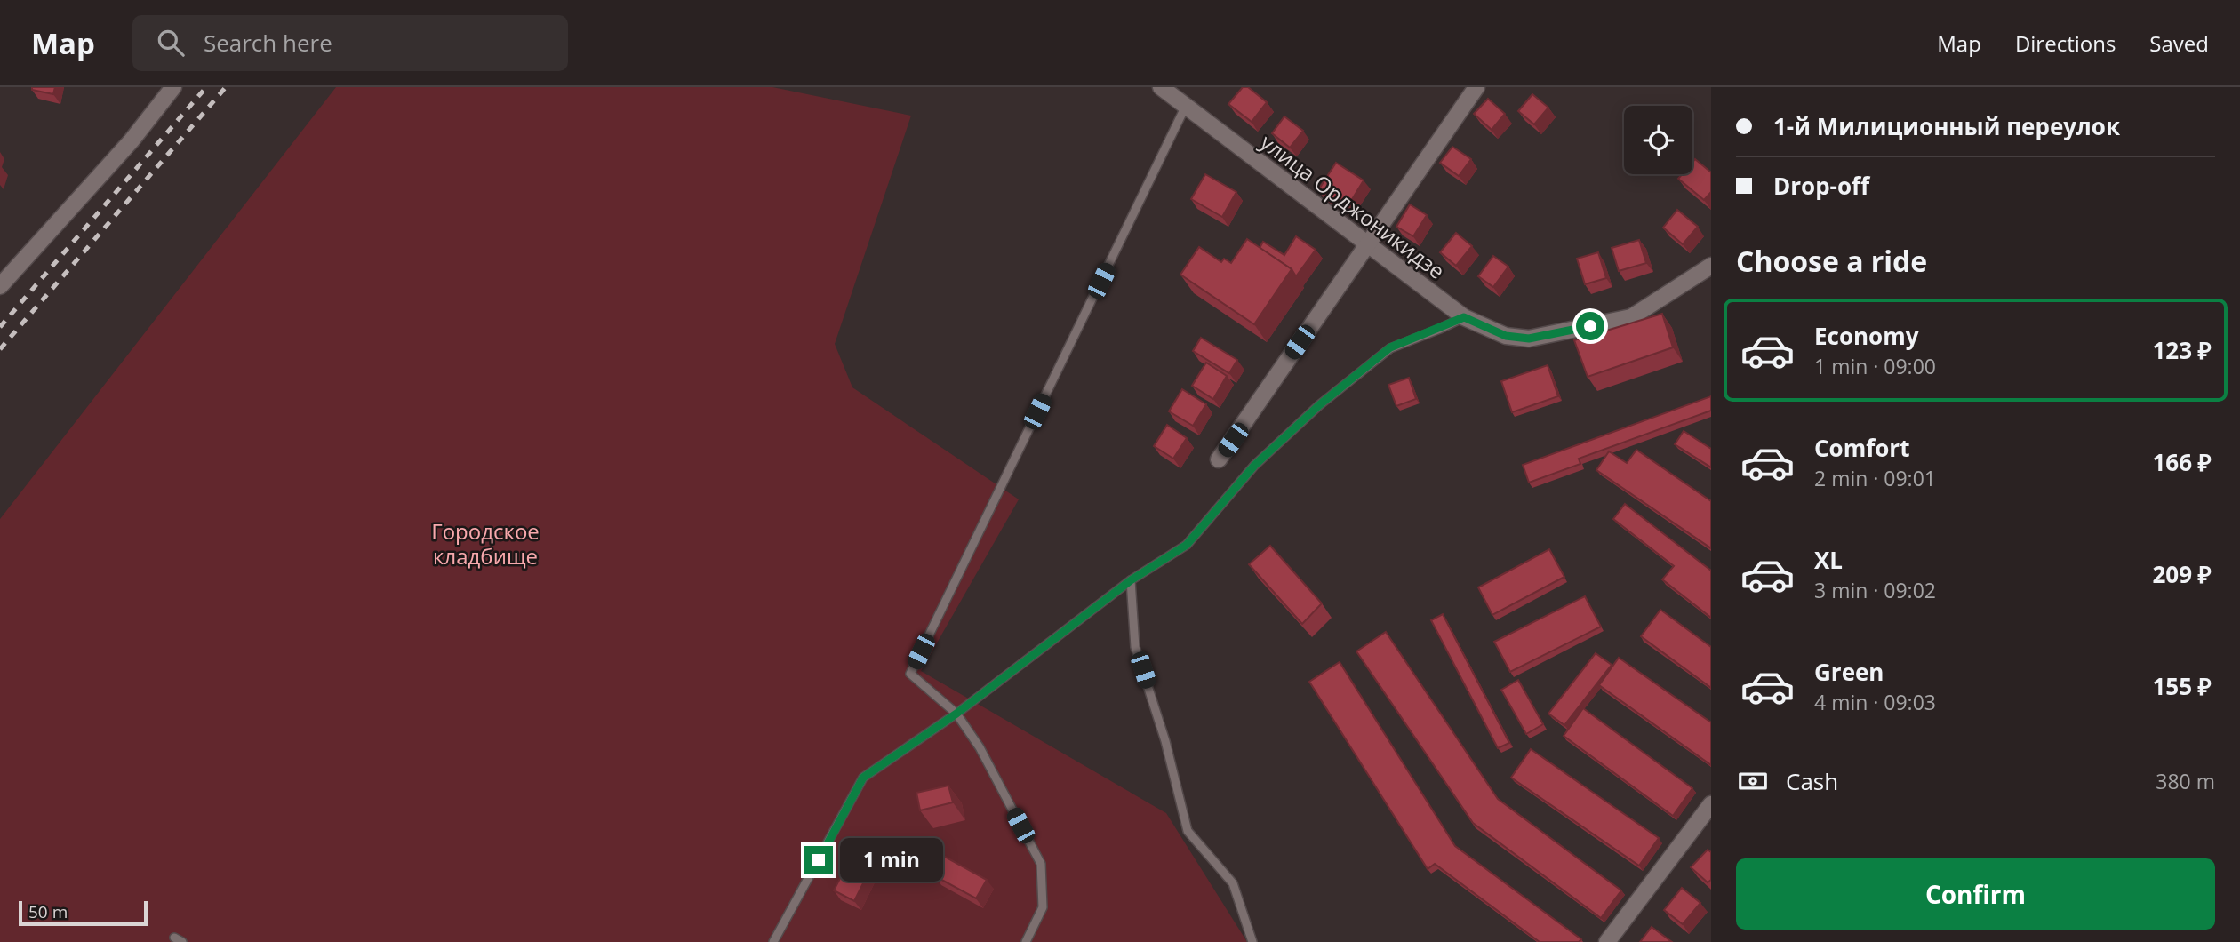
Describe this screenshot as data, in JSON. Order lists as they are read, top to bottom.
{
  "streets": {
    "street": ["улица Орджоникидзе"]
  },
  "parks": ["Городское кладбище"],
  "scale_bar": "50 m",
  "page": {
    "header": "Map",
    "search": "Search here",
    "nav": ["Map", "Directions", "Saved"],
    "banner": ["1-й Милиционный переулок", "Drop-off"],
    "heading": "Choose a ride",
    "list": [
      {
        "name": "Economy",
        "note": "1 min · 09:00",
        "value": "123 ₽"
      },
      {
        "name": "Comfort",
        "note": "2 min · 09:01",
        "value": "166 ₽"
      },
      {
        "name": "XL",
        "note": "3 min · 09:02",
        "value": "209 ₽"
      },
      {
        "name": "Green",
        "note": "4 min · 09:03",
        "value": "155 ₽"
      }
    ],
    "pay": ["Cash", "380 m"],
    "bubble": "1 min",
    "buttons": "Confirm",
    "scale": "50 m"
  }
}
